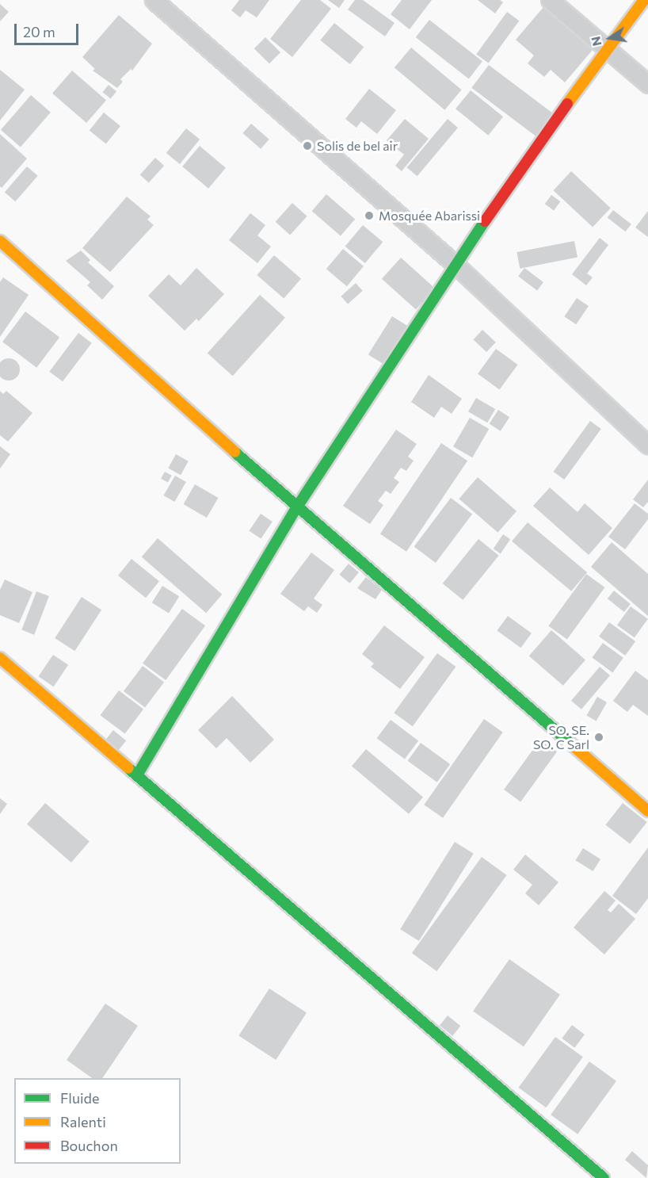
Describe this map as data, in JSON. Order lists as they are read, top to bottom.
{
  "places": ["Solis de bel air", "Mosquée Abarissi", "SO. SE. SO. C Sarl"],
  "legend": ["Fluide", "Ralenti", "Bouchon"],
  "scale_bar": "20 m",
  "north": "left"
}
